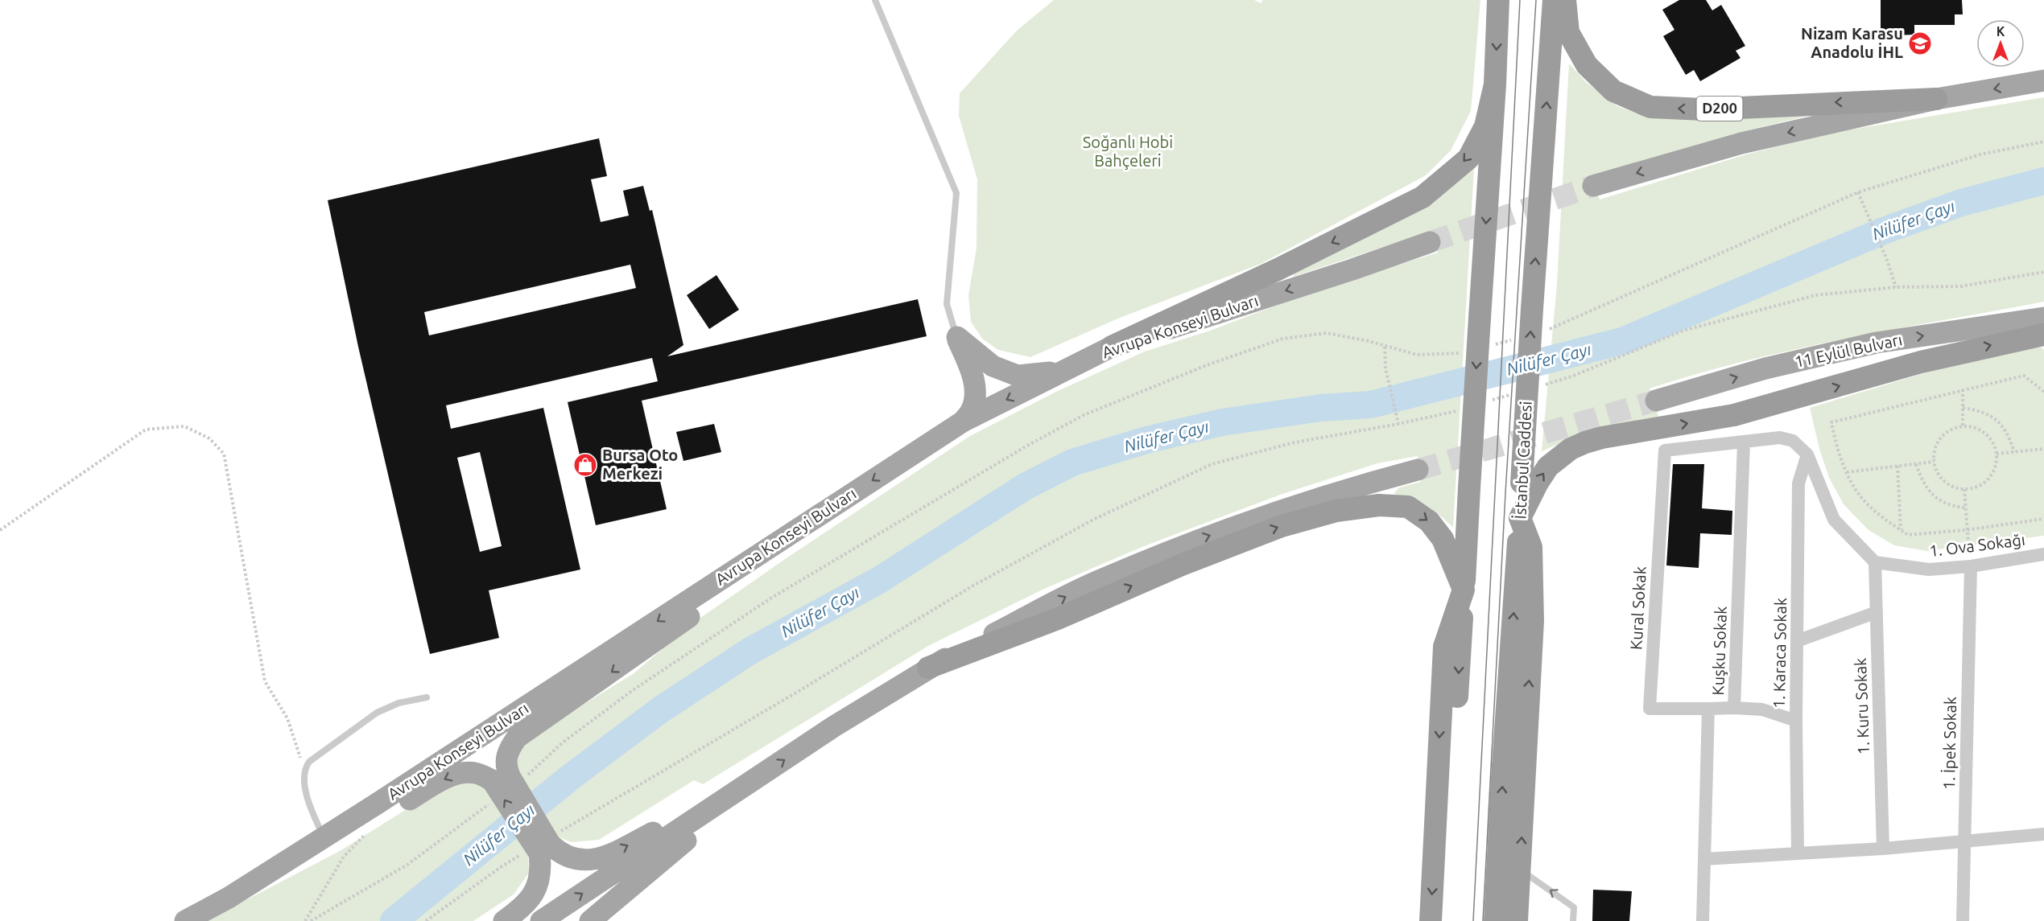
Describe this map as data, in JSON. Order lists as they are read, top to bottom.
{
  "streets": {
    "highway": ["D200", "İstanbul Caddesi"],
    "main road": ["Avrupa Konseyi Bulvarı", "11 Eylül Bulvarı"],
    "street": [
      "1. Ova Sokağı",
      "Kural Sokak",
      "Kuşku Sokak",
      "1. Karaca Sokak",
      "1. Kuru Sokak",
      "1. İpek Sokak"
    ]
  },
  "crossings": [
    ["1. Ova Sokağı", "1. Kuru Sokak"],
    ["1. Ova Sokağı", "1. İpek Sokak"],
    ["Kural Sokak", "Kuşku Sokak"]
  ],
  "one_way": ["11 Eylül Bulvarı"],
  "water": ["Nilüfer Çayı"],
  "parks": ["Soğanlı Hobi Bahçeleri"],
  "places": {
    "school or university": ["Nizam Karasu Anadolu İHL"],
    "shop": ["Bursa Oto Merkezi"]
  },
  "north": "top"
}
